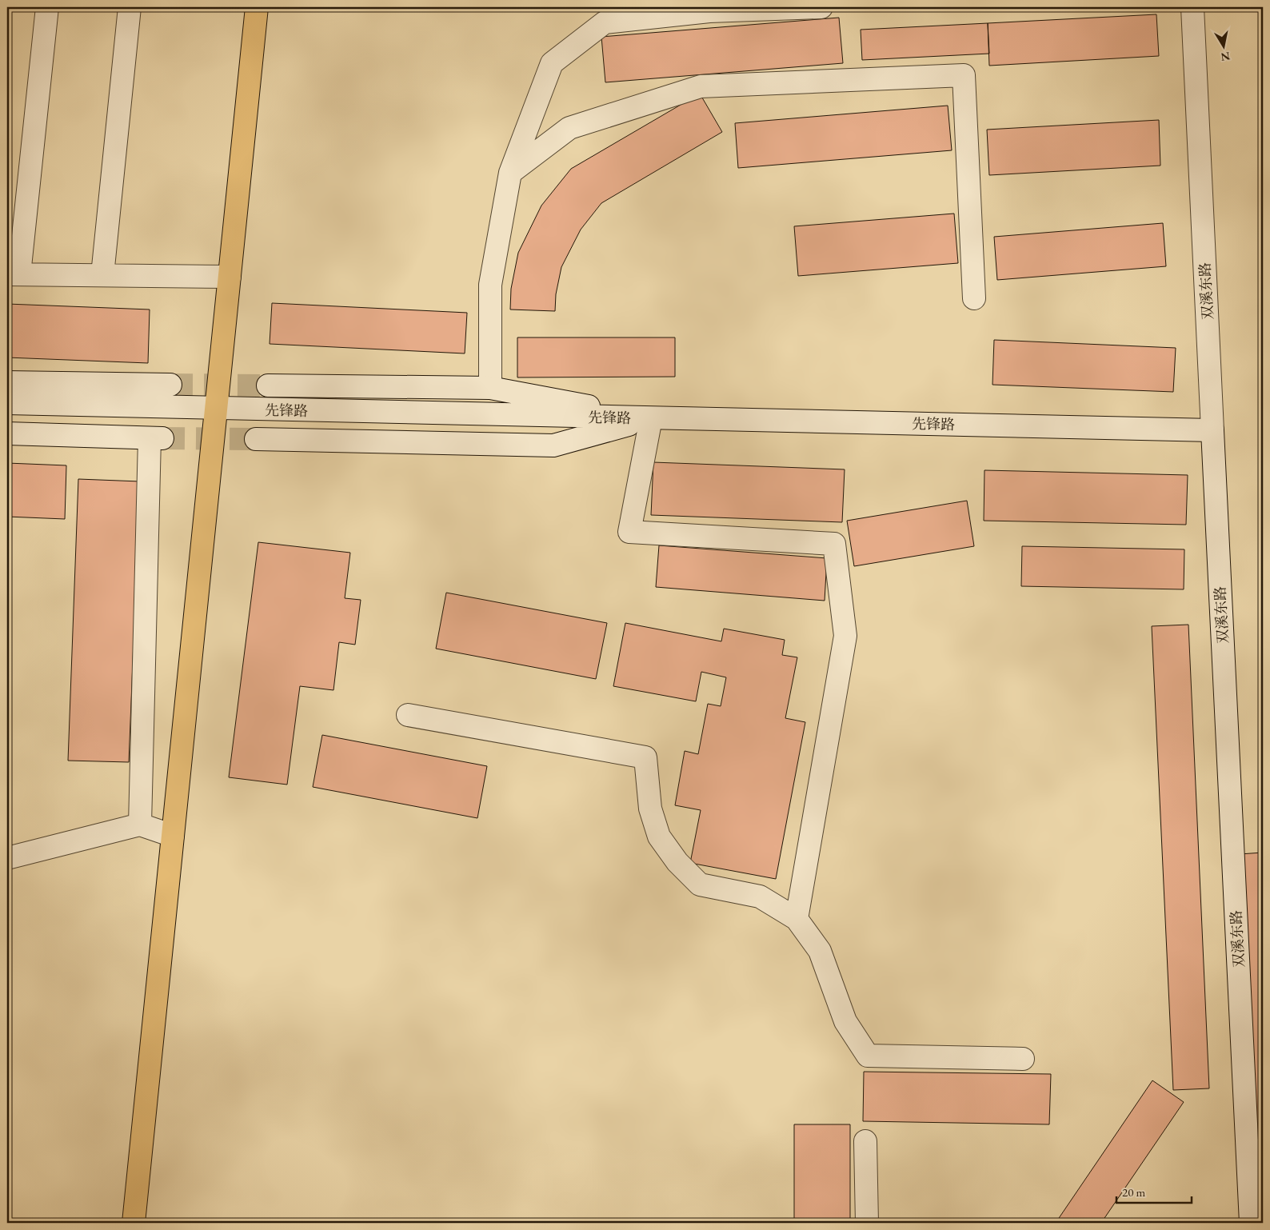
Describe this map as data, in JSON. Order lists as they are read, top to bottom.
{
  "streets": {
    "street": ["双溪东路", "先锋路"]
  },
  "crossings": [
    ["双溪东路", "先锋路"]
  ],
  "scale_bar": "20 m",
  "north": "bottom"
}
